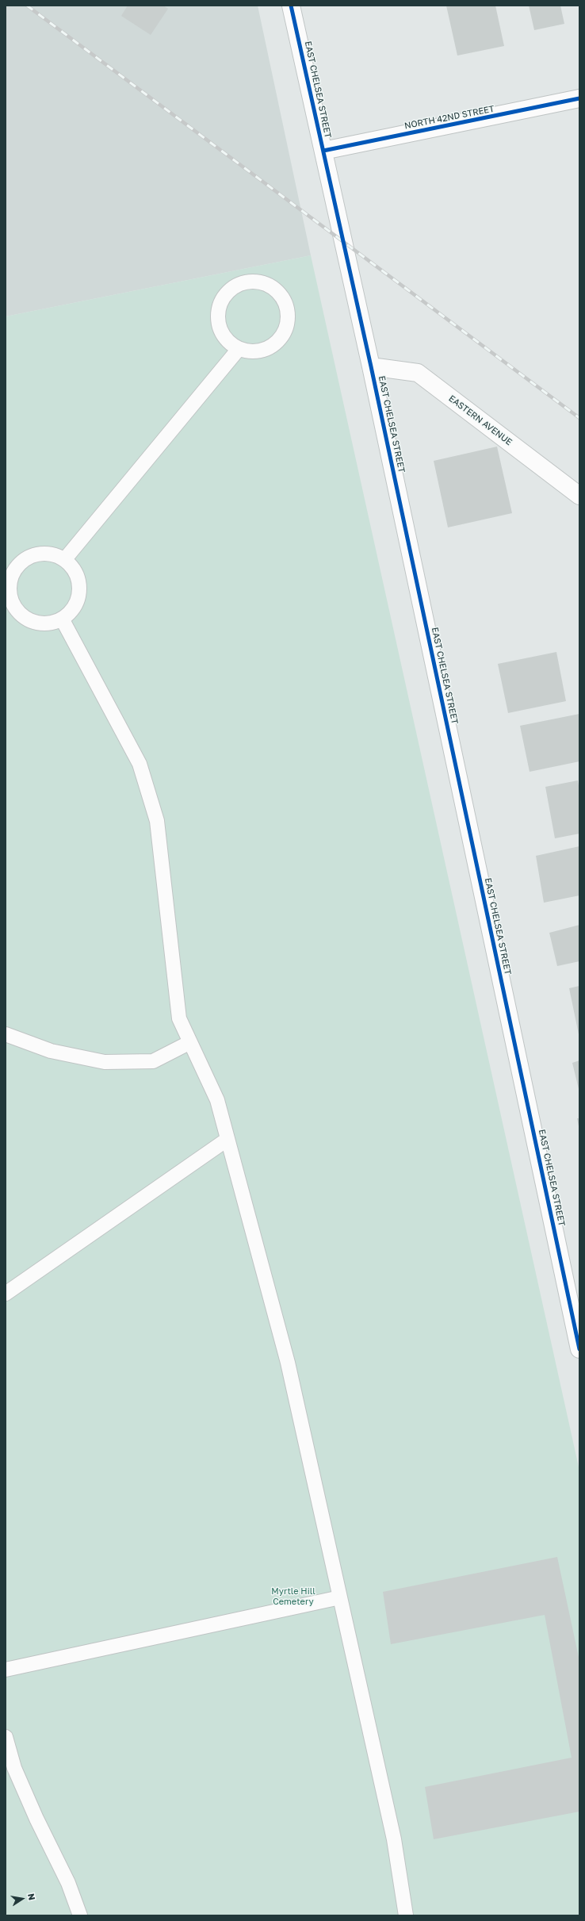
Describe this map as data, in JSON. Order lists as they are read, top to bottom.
{
  "streets": {
    "street": ["EAST CHELSEA STREET", "NORTH 42ND STREET", "EASTERN AVENUE"]
  },
  "crossings": [
    ["EAST CHELSEA STREET", "NORTH 42ND STREET"],
    ["EAST CHELSEA STREET", "EASTERN AVENUE"]
  ],
  "parks": ["Myrtle Hill Cemetery"],
  "north": "right"
}
